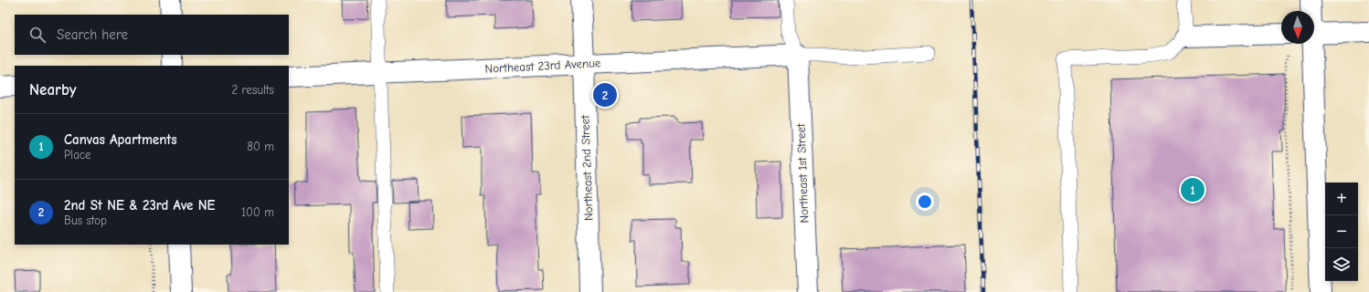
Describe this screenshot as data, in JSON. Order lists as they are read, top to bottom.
{
  "streets": {
    "street": ["Northeast 23rd Avenue", "Northeast 2nd Street", "Northeast 1st Street"]
  },
  "crossings": [
    ["Northeast 23rd Avenue", "Northeast 2nd Street"],
    ["Northeast 23rd Avenue", "Northeast 1st Street"]
  ],
  "north": "bottom",
  "page": {
    "search": "Search here",
    "heading": ["Nearby", "2 results"],
    "pins": ["2", "1"],
    "list": [
      {
        "mark": "1",
        "name": "Canvas Apartments",
        "note": "Place",
        "value": "80 m"
      },
      {
        "mark": "2",
        "name": "2nd St NE & 23rd Ave NE",
        "note": "Bus stop",
        "value": "100 m"
      }
    ],
    "map_buttons": ["+", "−"]
  }
}
